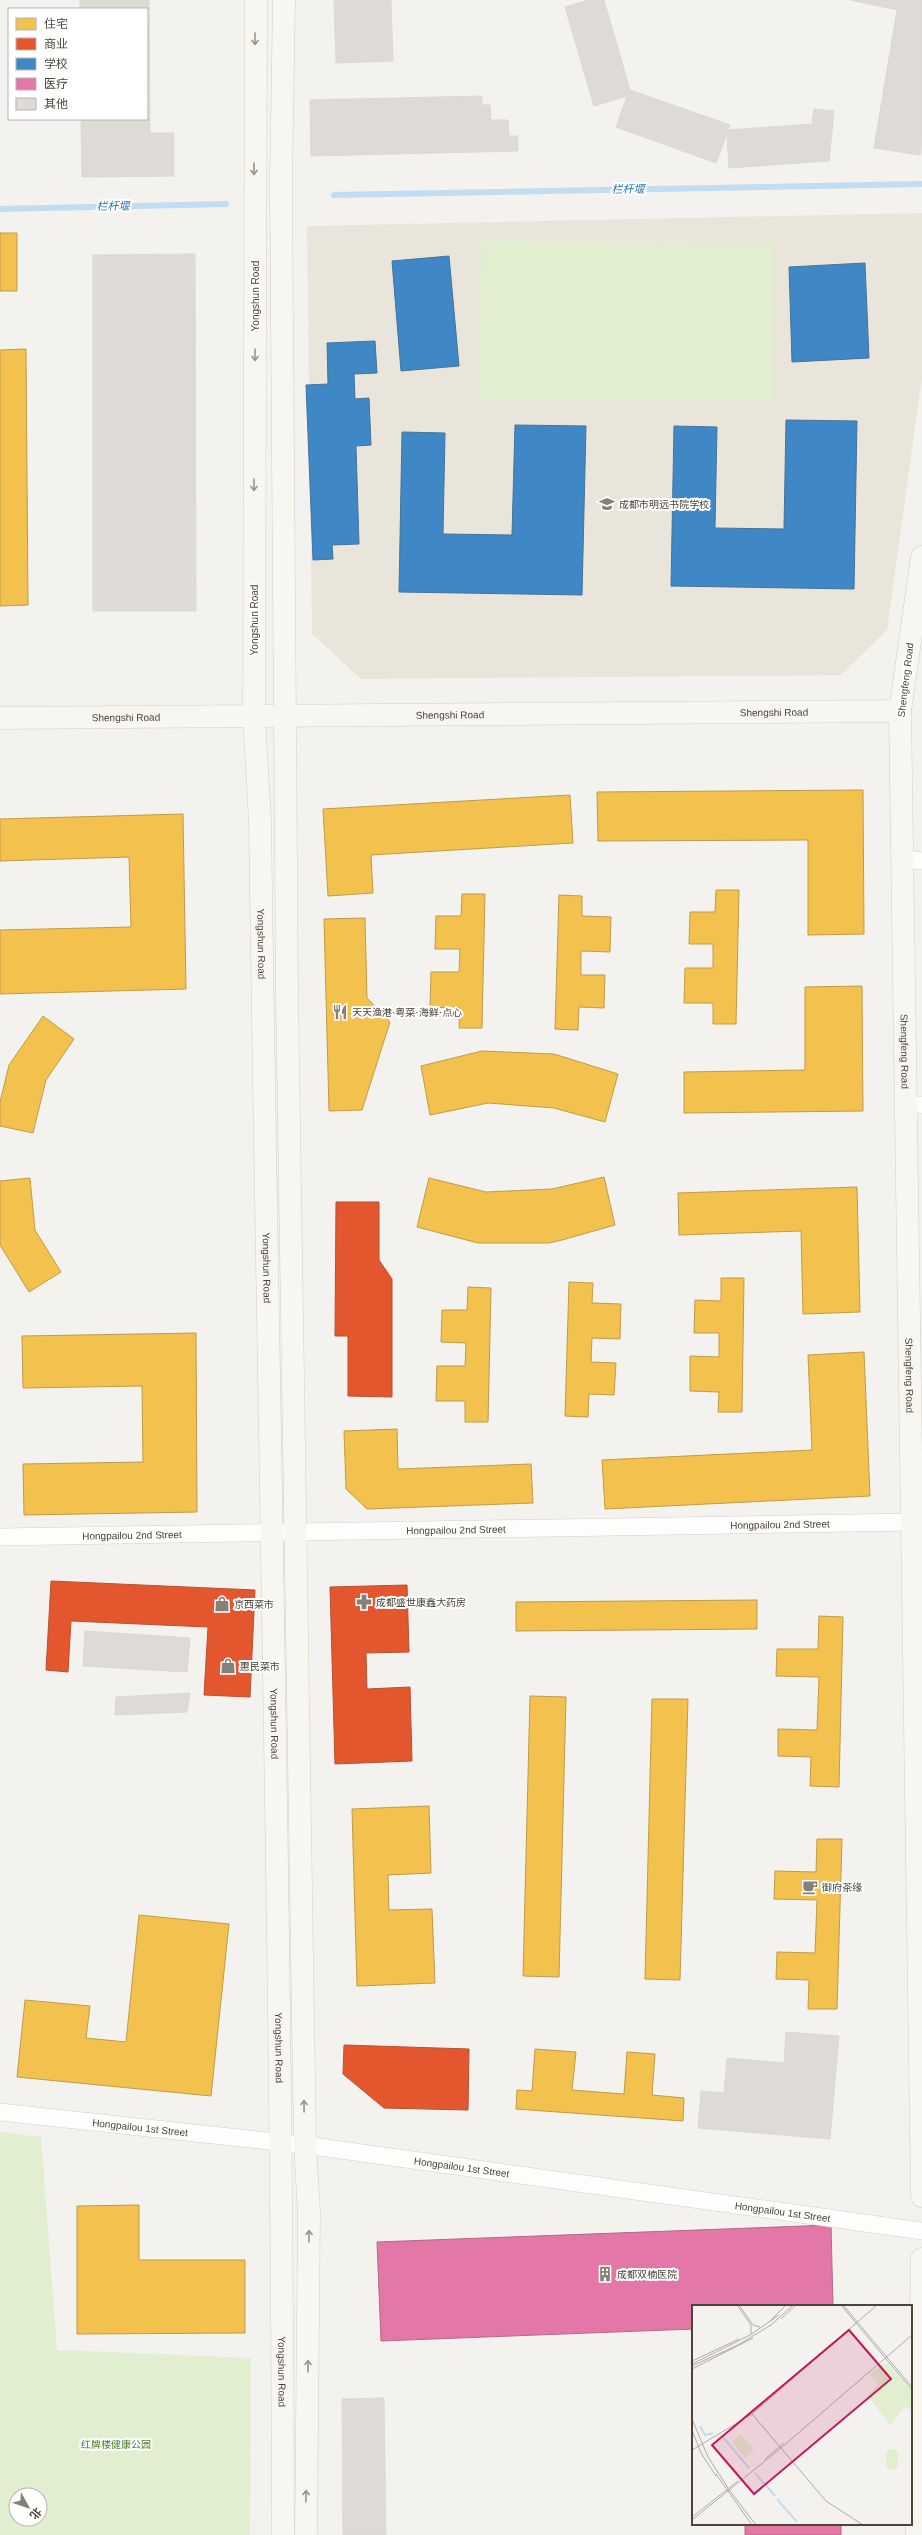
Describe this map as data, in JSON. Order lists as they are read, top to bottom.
{
  "streets": {
    "main road": ["Yongshun Road", "Shengfeng Road", "Shengshi Road"],
    "street": ["Hongpailou 2nd Street", "Hongpailou 1st Street"]
  },
  "crossings": [
    ["Yongshun Road", "Shengshi Road"],
    ["Yongshun Road", "Hongpailou 2nd Street"],
    ["Yongshun Road", "Hongpailou 1st Street"],
    ["Shengfeng Road", "Shengshi Road"],
    ["Shengfeng Road", "Hongpailou 2nd Street"]
  ],
  "water": ["栏杆堰"],
  "parks": ["红牌楼健康公园"],
  "places": {
    "school or university": ["成都市明远书院学校"],
    "restaurant": ["天天渔港·粤菜·海鲜·点心"],
    "pharmacy": ["成都盛世康鑫大药房"],
    "shop": ["京西菜市", "惠民菜市"],
    "cafe": ["御府茶缘"],
    "building": ["成都双楠医院"]
  },
  "legend": [
    "住宅",
    "商业",
    "学校",
    "医疗",
    "其他"
  ],
  "north": "bottom right"
}
